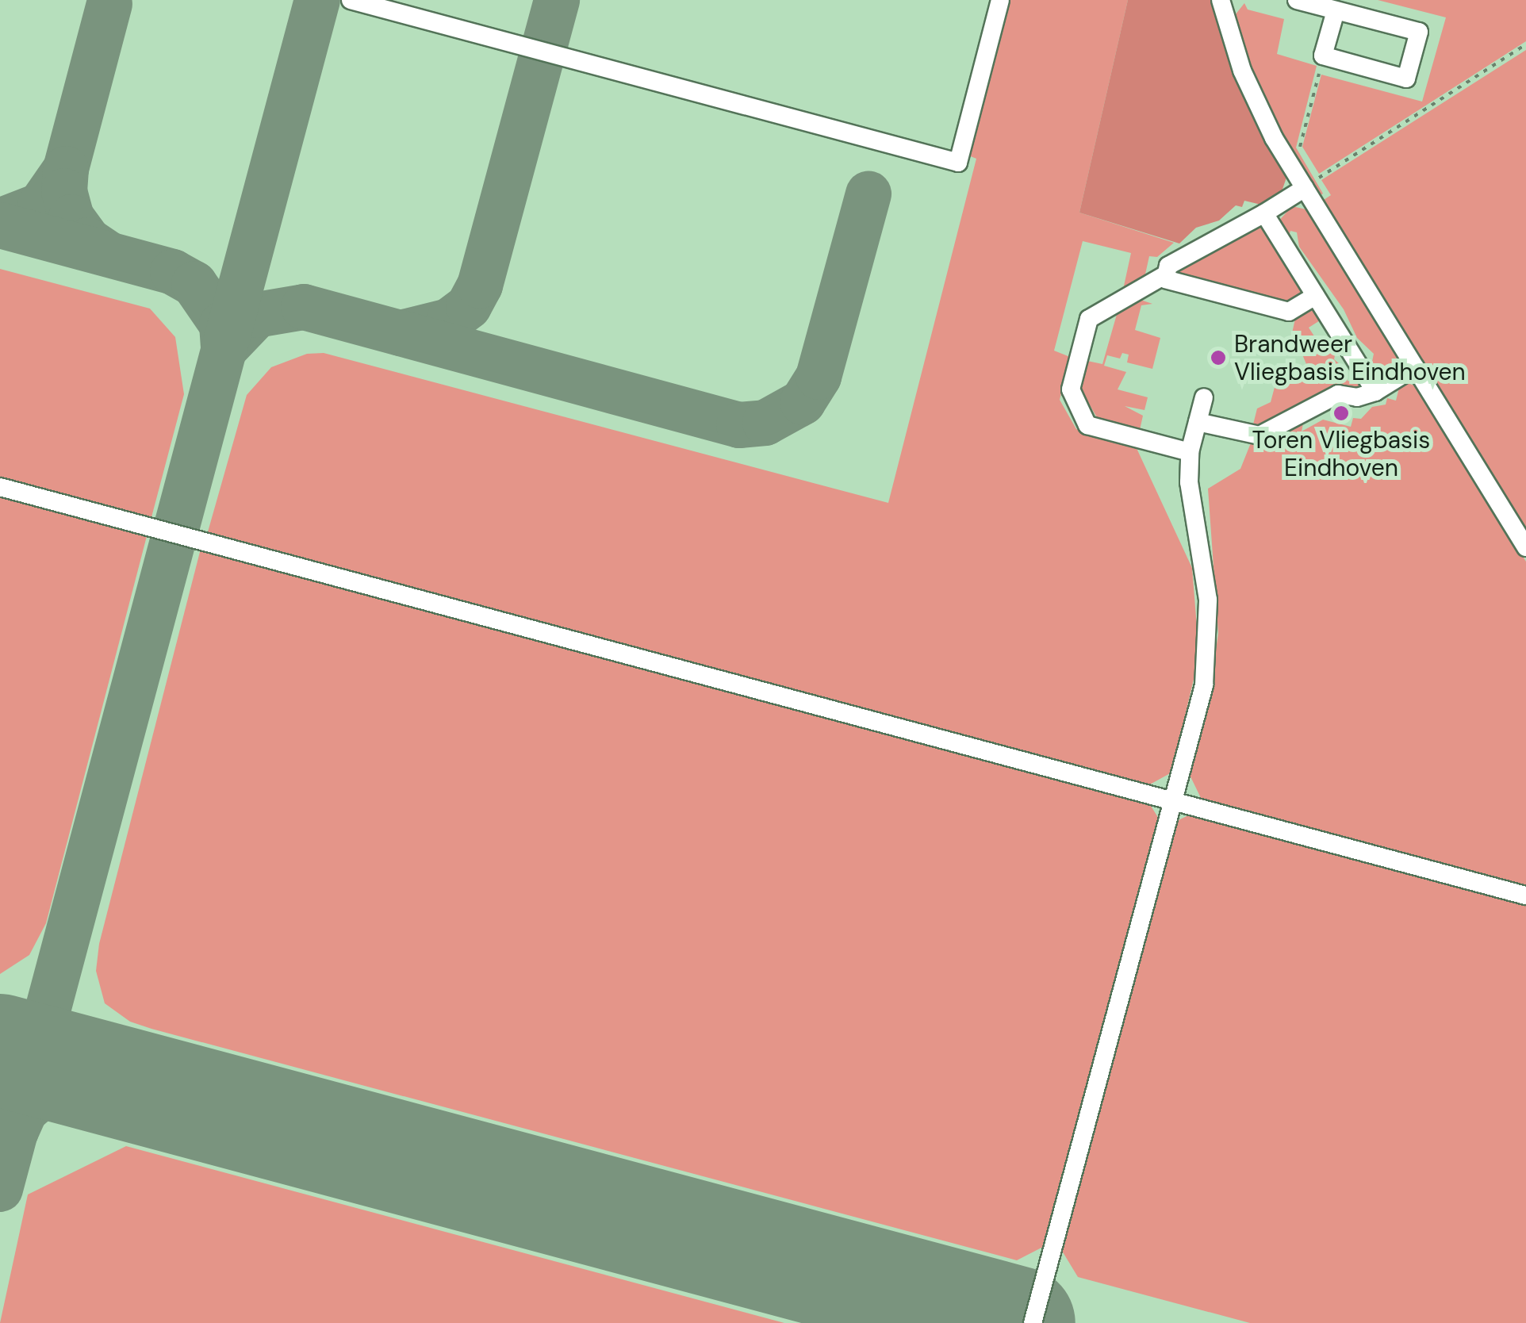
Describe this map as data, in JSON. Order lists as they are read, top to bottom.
{
  "places": ["Brandweer Vliegbasis Eindhoven", "Toren Vliegbasis Eindhoven"]
}
